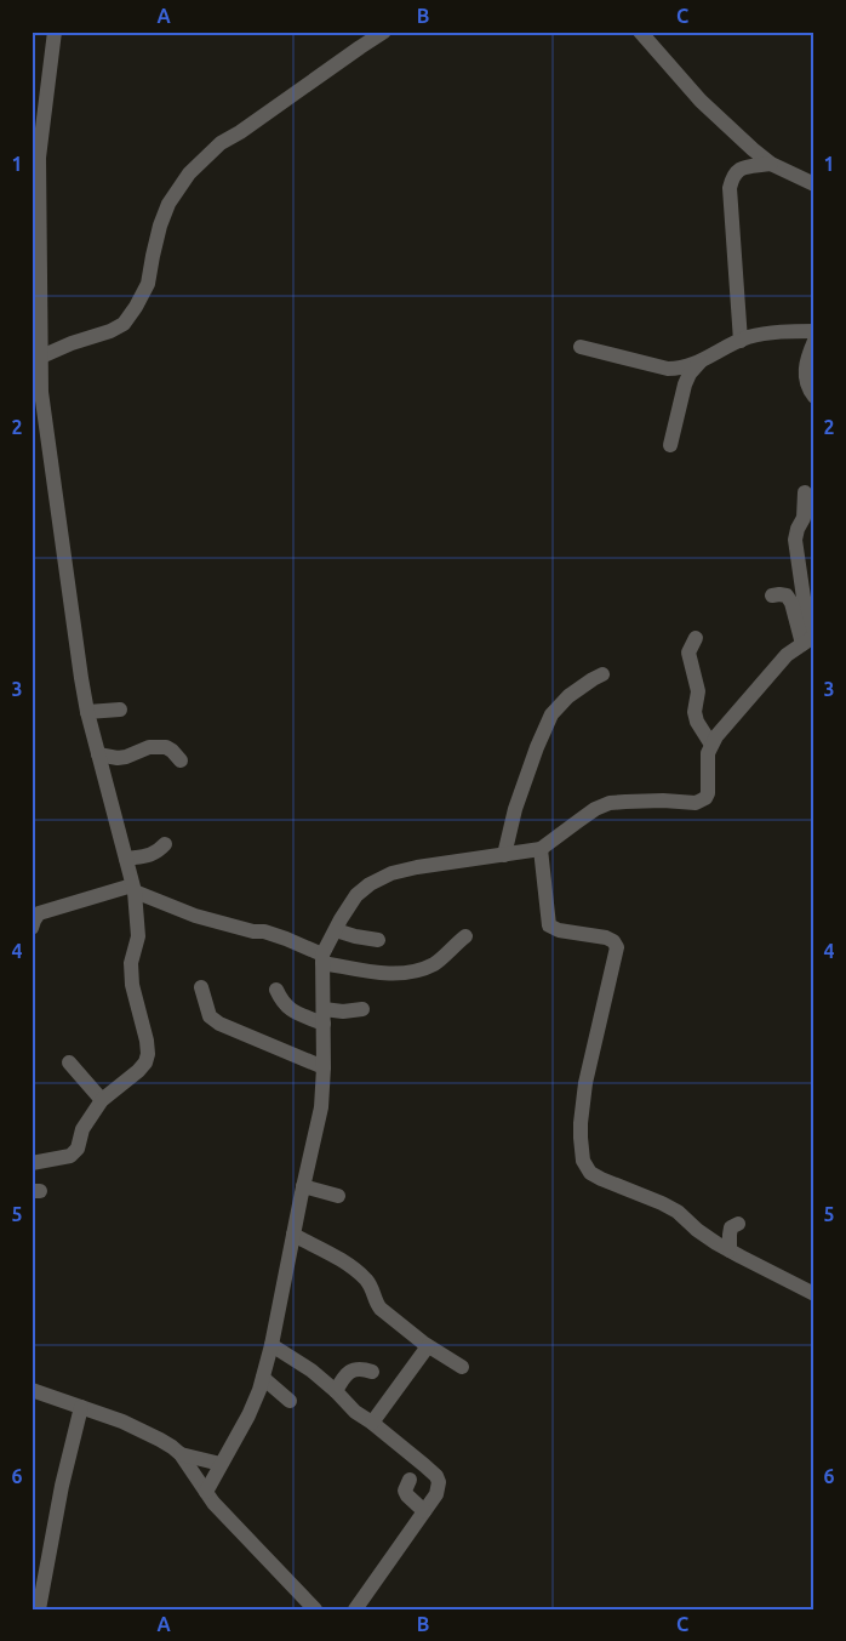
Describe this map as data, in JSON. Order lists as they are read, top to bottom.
{
  "grid": {
    "columns": ["A", "B", "C"],
    "rows": [
      "1",
      "2",
      "3",
      "4",
      "5",
      "6"
    ]
  }
}
